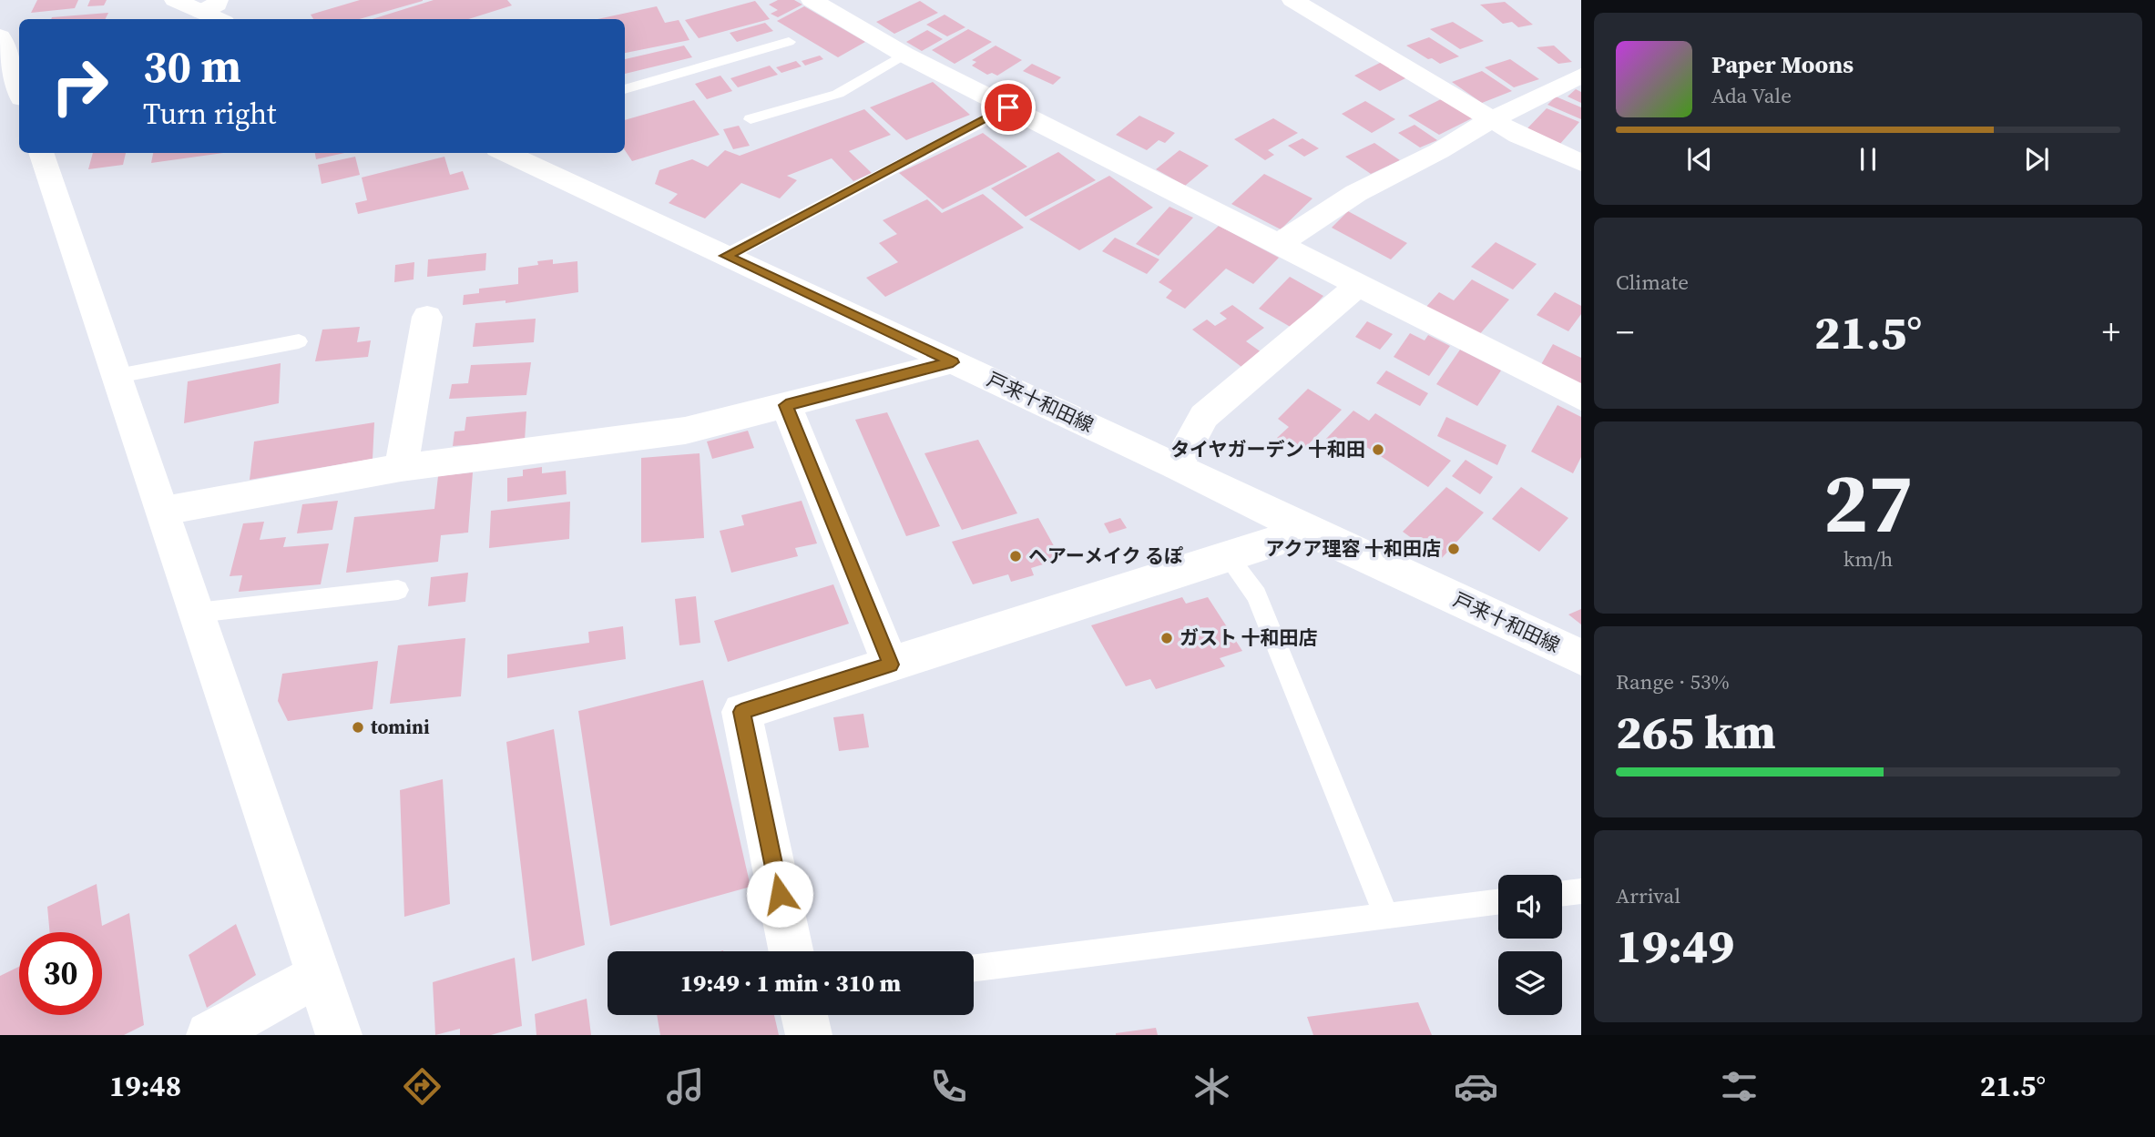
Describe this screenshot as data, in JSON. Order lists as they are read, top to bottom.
{
  "streets": {
    "street": ["戸来十和田線"]
  },
  "places": [
    "タイヤガーデン 十和田",
    "アクア理容 十和田店",
    "ヘアーメイク るぽ",
    "ガスト 十和田店",
    "tomini"
  ],
  "page": {
    "turn": ["30 m", "Turn right"],
    "song": ["Paper Moons", "Ada Vale"],
    "tile": [
      "Climate",
      ["27", "km/h"],
      ["Range · 53%", "265 km"],
      ["Arrival", "19:49"]
    ],
    "heat": ["−", "21.5°", "+"],
    "limit": "30",
    "trip": "19:49 · 1 min · 310 m",
    "tabs": ["19:48", "21.5°"]
  }
}
